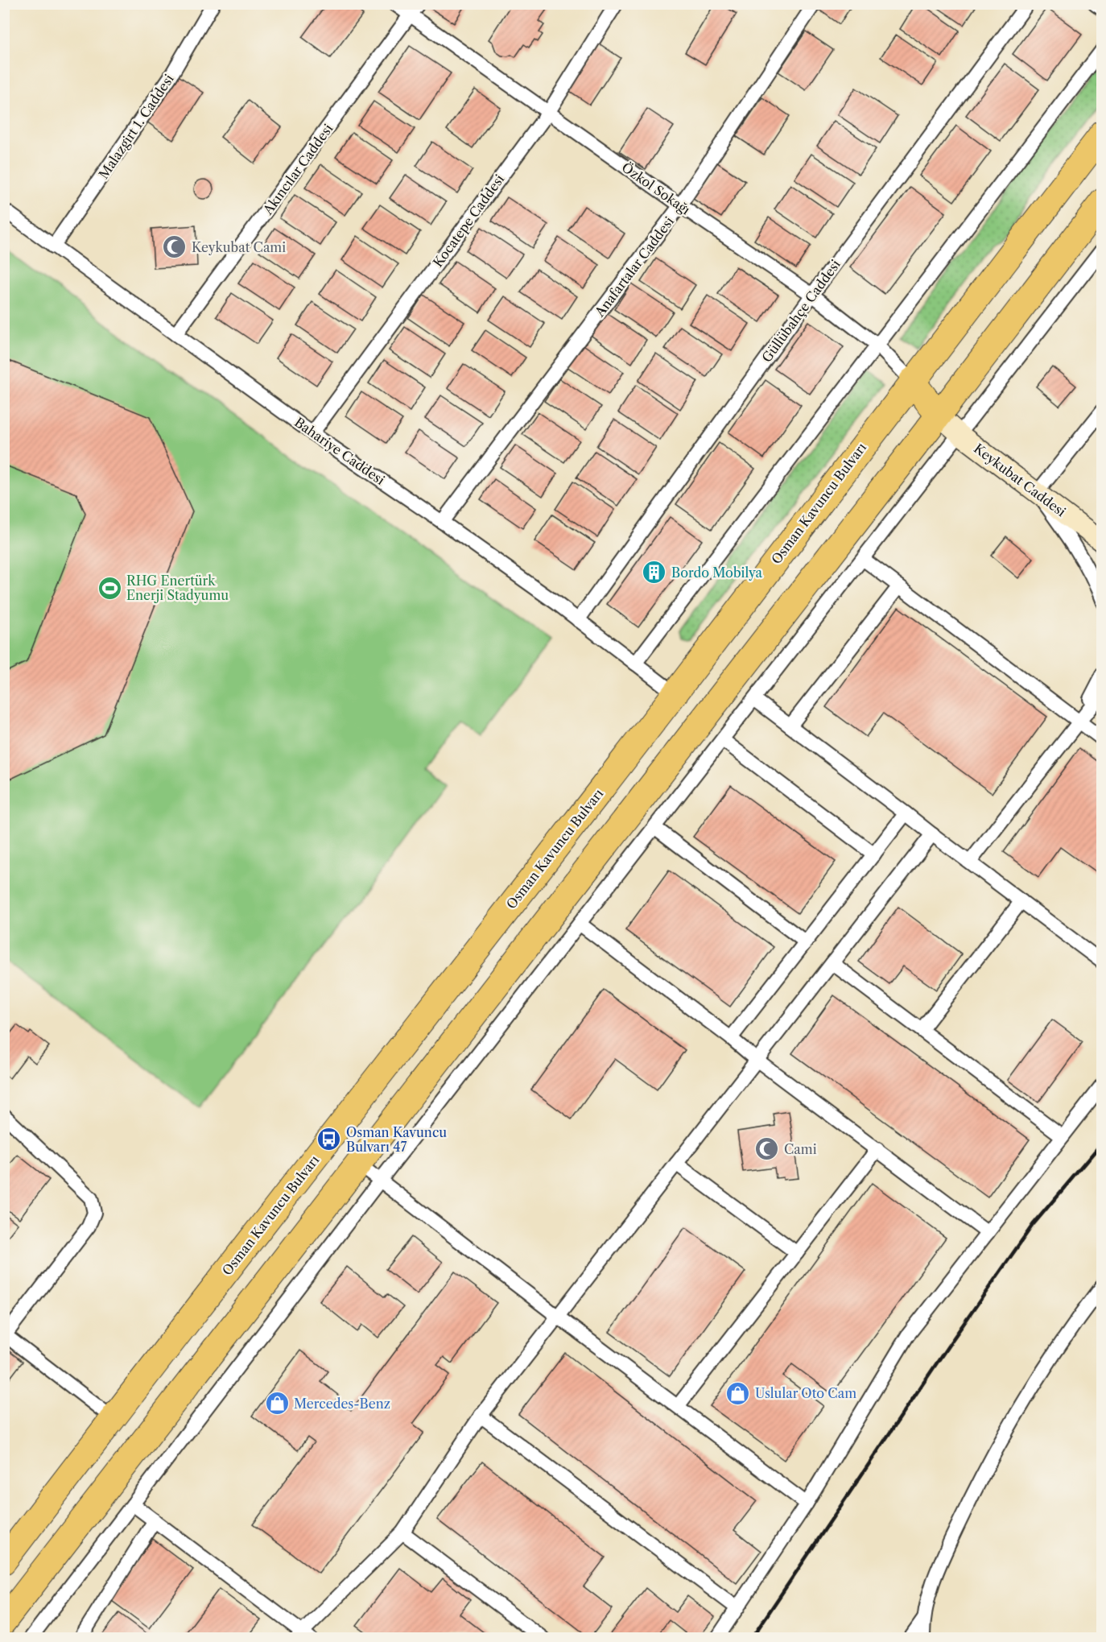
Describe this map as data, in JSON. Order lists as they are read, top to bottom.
{
  "streets": {
    "highway": ["Osman Kavuncu Bulvarı"],
    "street": [
      "Malazgirt 1. Caddesi",
      "Akıncılar Caddesi",
      "Özkol Sokağı",
      "Kocatepe Caddesi",
      "Anafartalar Caddesi",
      "Güllübahçe Caddesi",
      "Bahariye Caddesi",
      "Keykubat Caddesi"
    ]
  },
  "crossings": [
    ["Malazgirt 1. Caddesi", "Bahariye Caddesi"],
    ["Akıncılar Caddesi", "Özkol Sokağı"],
    ["Akıncılar Caddesi", "Bahariye Caddesi"],
    ["Özkol Sokağı", "Kocatepe Caddesi"],
    ["Özkol Sokağı", "Anafartalar Caddesi"],
    ["Özkol Sokağı", "Güllübahçe Caddesi"],
    ["Özkol Sokağı", "Osman Kavuncu Bulvarı"],
    ["Kocatepe Caddesi", "Bahariye Caddesi"],
    ["Anafartalar Caddesi", "Bahariye Caddesi"],
    ["Güllübahçe Caddesi", "Bahariye Caddesi"],
    ["Bahariye Caddesi", "Osman Kavuncu Bulvarı"]
  ],
  "places": {
    "mosque": ["Keykubat Cami", "Cami"],
    "building": ["Bordo Mobilya"],
    "sports": ["RHG Enertürk Enerji Stadyumu"],
    "bus stop": ["Osman Kavuncu Bulvarı 47"],
    "shop": ["Uslular Oto Cam", "Mercedes-Benz"]
  }
}
